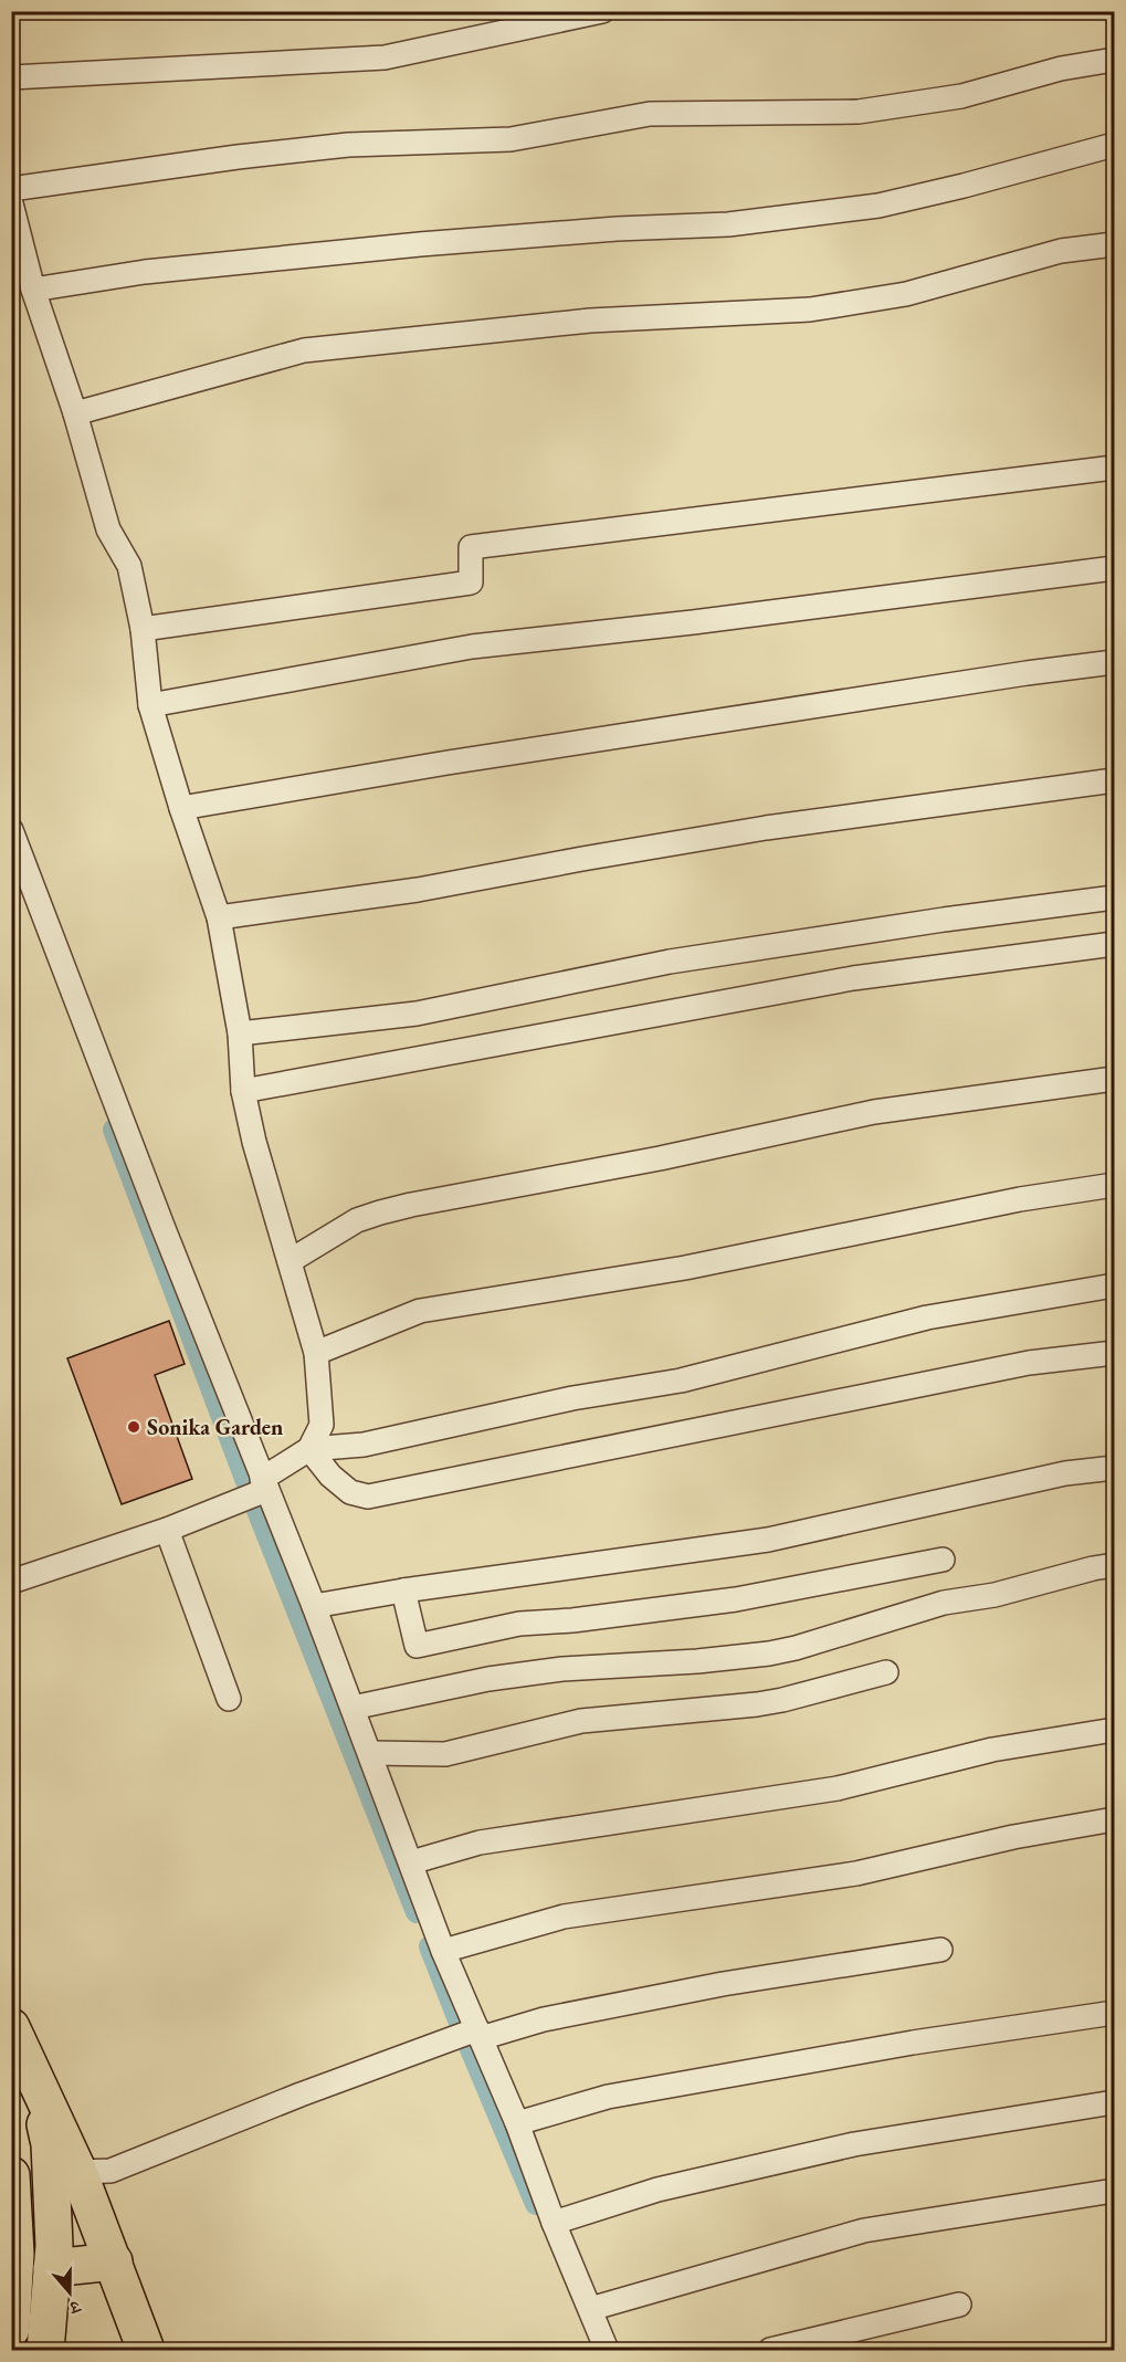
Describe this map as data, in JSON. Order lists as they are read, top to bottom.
{
  "places": ["Sonika Garden"],
  "north": "bottom"
}
